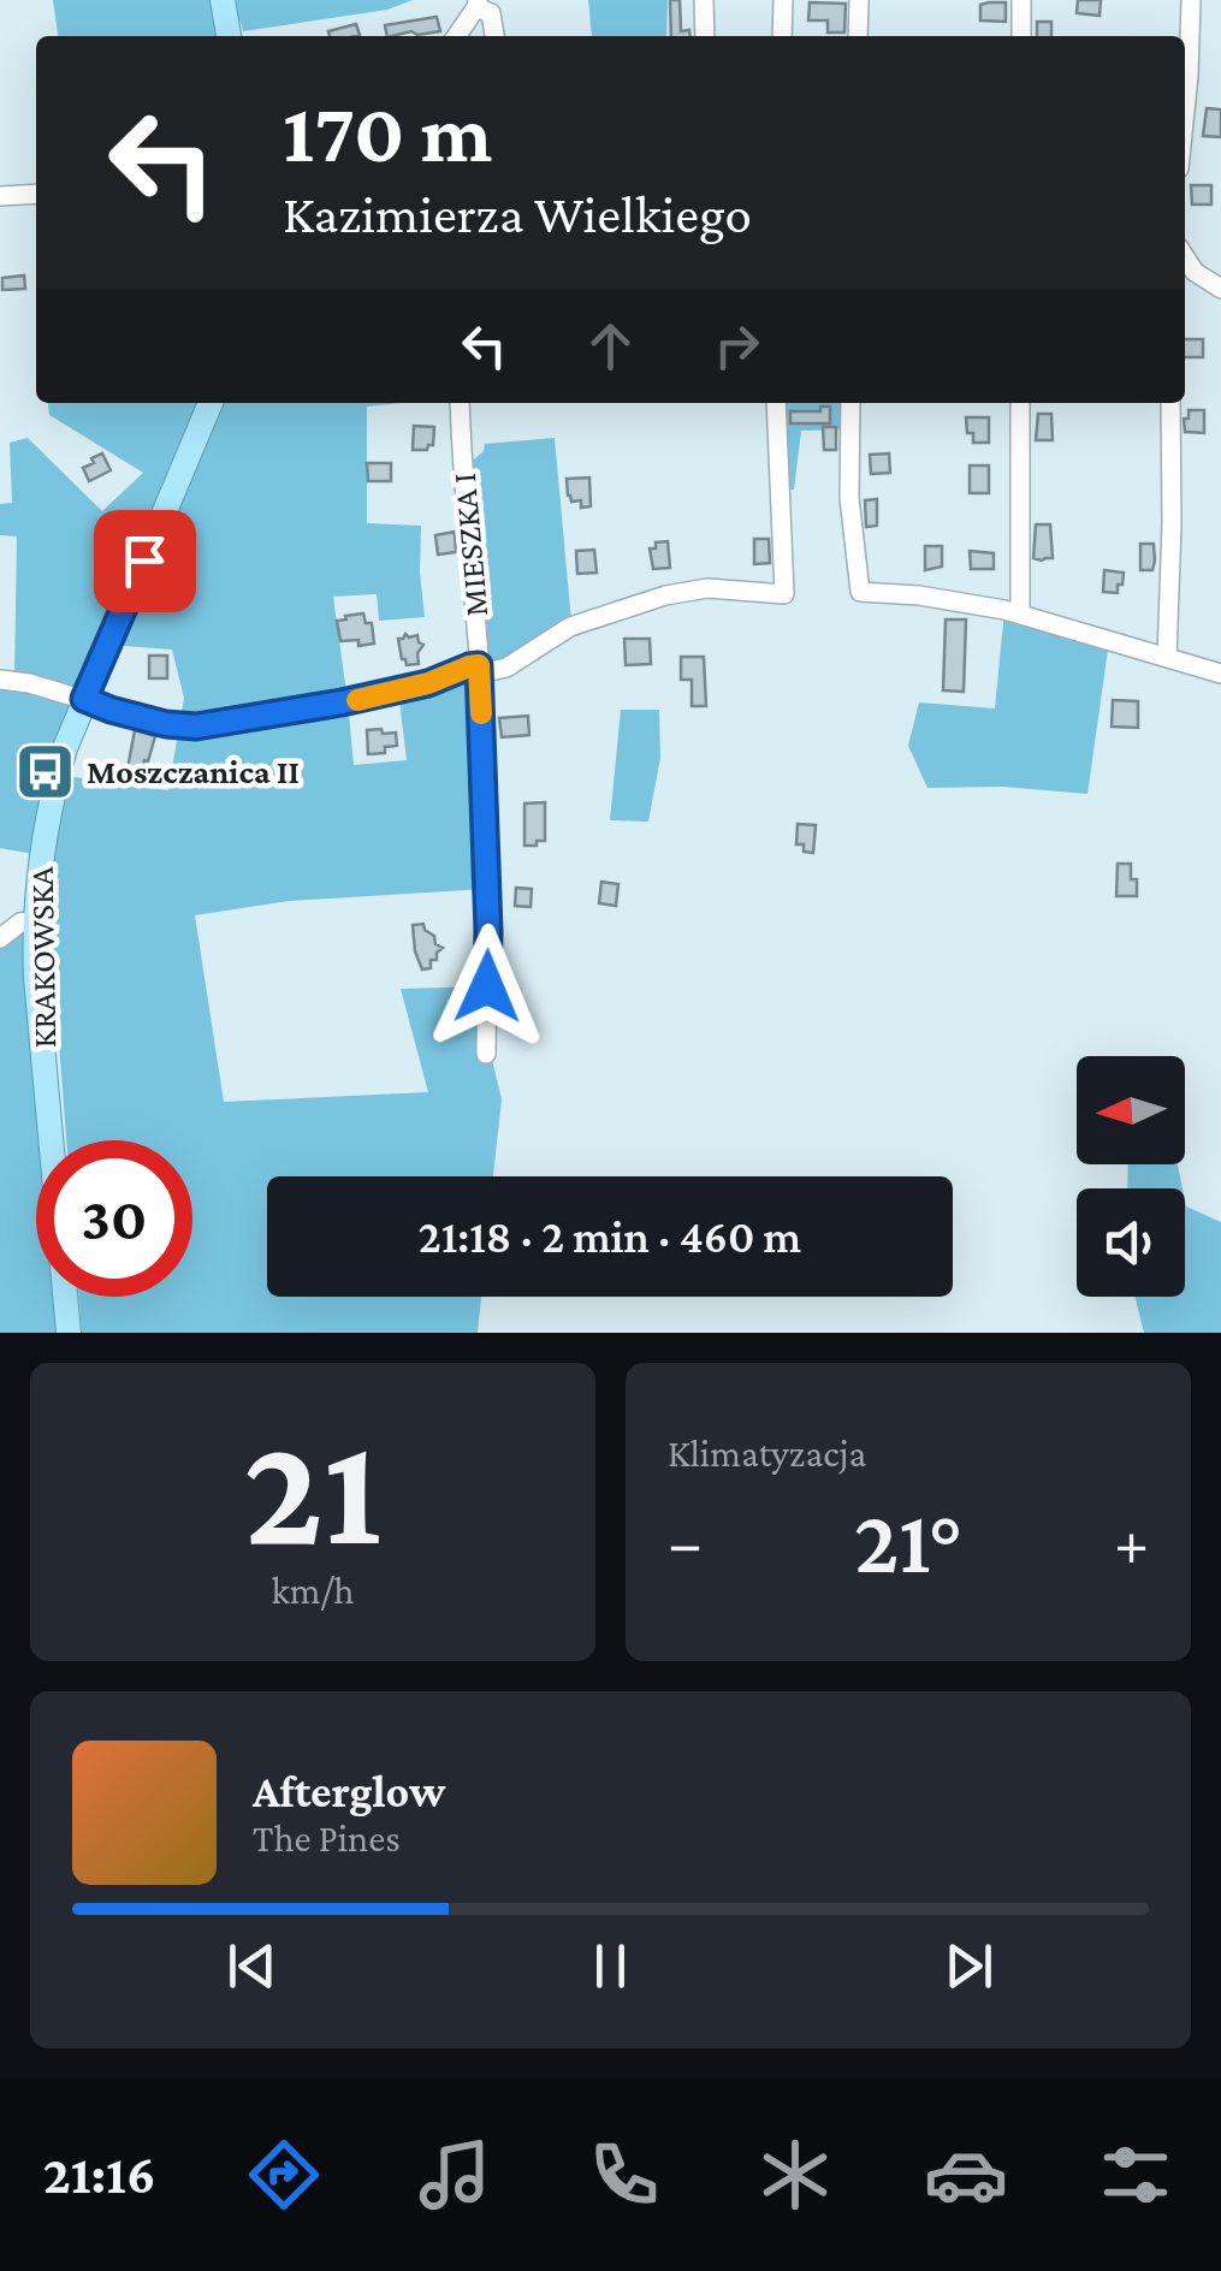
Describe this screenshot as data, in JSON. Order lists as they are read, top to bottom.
{
  "streets": {
    "main road": ["KRAKOWSKA"],
    "street": ["MIESZKA I"]
  },
  "places": {
    "bus stop": ["Moszczanica II"]
  },
  "north": "left",
  "page": {
    "turn": ["170 m", "Kazimierza Wielkiego"],
    "limit": "30",
    "trip": "21:18 · 2 min · 460 m",
    "tile": [
      ["21", "km/h"],
      "Klimatyzacja"
    ],
    "heat": ["−", "21°", "+"],
    "song": ["Afterglow", "The Pines"],
    "tabs": "21:16"
  }
}
